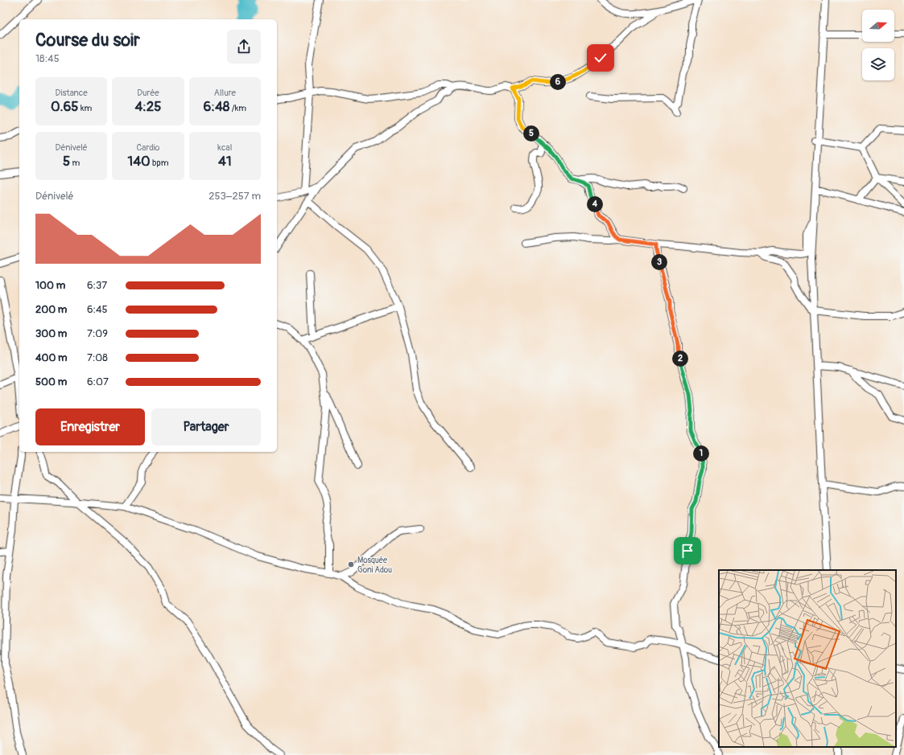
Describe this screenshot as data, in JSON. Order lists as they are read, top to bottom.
{
  "places": ["Mosquée Goni Adou"],
  "north": "right",
  "page": {
    "heading": ["Course du soir", "18:45"],
    "pins": [
      "6",
      "5",
      "4",
      "3",
      "2",
      "1"
    ],
    "stats": [
      ["Distance", "0.65 km"],
      ["Durée", "4:25"],
      ["Allure", "6:48 /km"],
      ["Dénivelé", "5 m"],
      ["Cardio", "140 bpm"],
      ["kcal", "41"]
    ],
    "chart": ["Dénivelé", "253–257 m"],
    "list": [
      {
        "name": "100 m",
        "note": "6:37"
      },
      {
        "name": "200 m",
        "note": "6:45"
      },
      {
        "name": "300 m",
        "note": "7:09"
      },
      {
        "name": "400 m",
        "note": "7:08"
      },
      {
        "name": "500 m",
        "note": "6:07"
      }
    ],
    "buttons": ["Enregistrer", "Partager"]
  }
}
